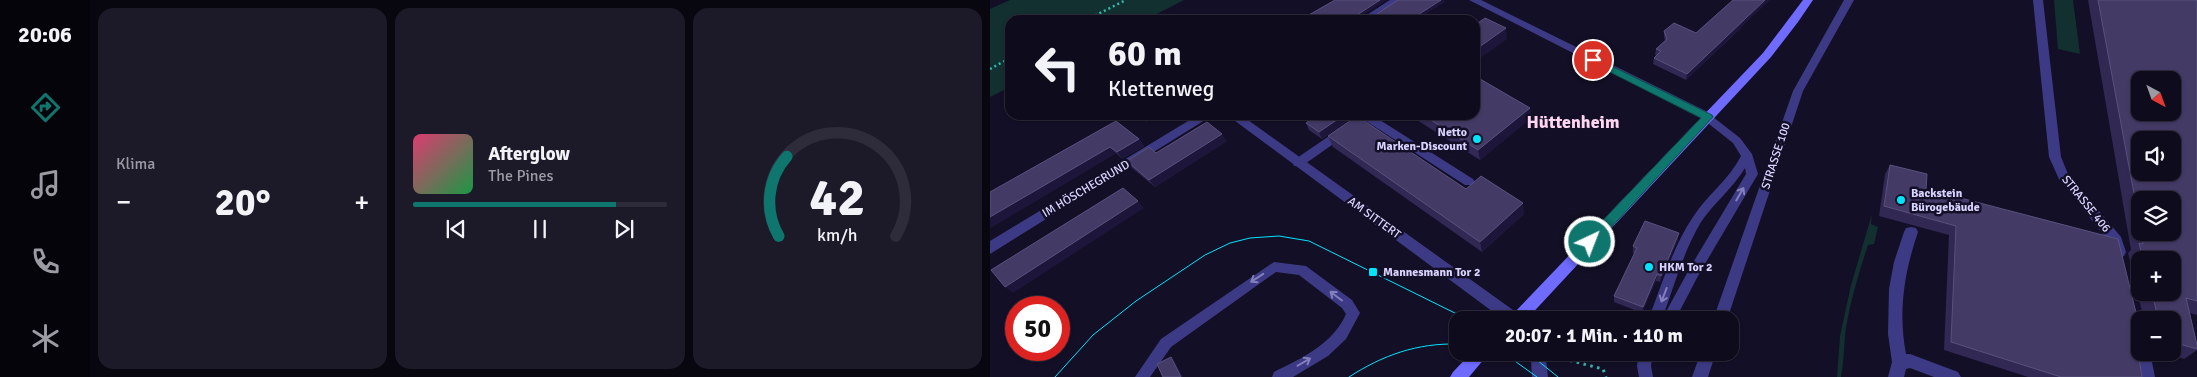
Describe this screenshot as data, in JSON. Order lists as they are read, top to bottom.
{
  "streets": {
    "street": [
      "STRASSE 100",
      "IM HÖSCHEGRUND",
      "STRASSE 406",
      "AM SITTERT"
    ]
  },
  "districts": ["Hüttenheim"],
  "places": {
    "other": ["Netto Marken-Discount", "Backstein Bürogebäude", "HKM Tor 2"],
    "transit": ["Mannesmann Tor 2"]
  },
  "north": "bottom right",
  "page": {
    "tabs": "20:06",
    "tile": "Klima",
    "turn": ["60 m", "Klettenweg"],
    "map_buttons": ["+", "−"],
    "song": ["Afterglow", "The Pines"],
    "heat": ["−", "20°", "+"],
    "limit": "50",
    "trip": "20:07 · 1 Min. · 110 m",
    "gauge": ["42", "km/h"]
  }
}
